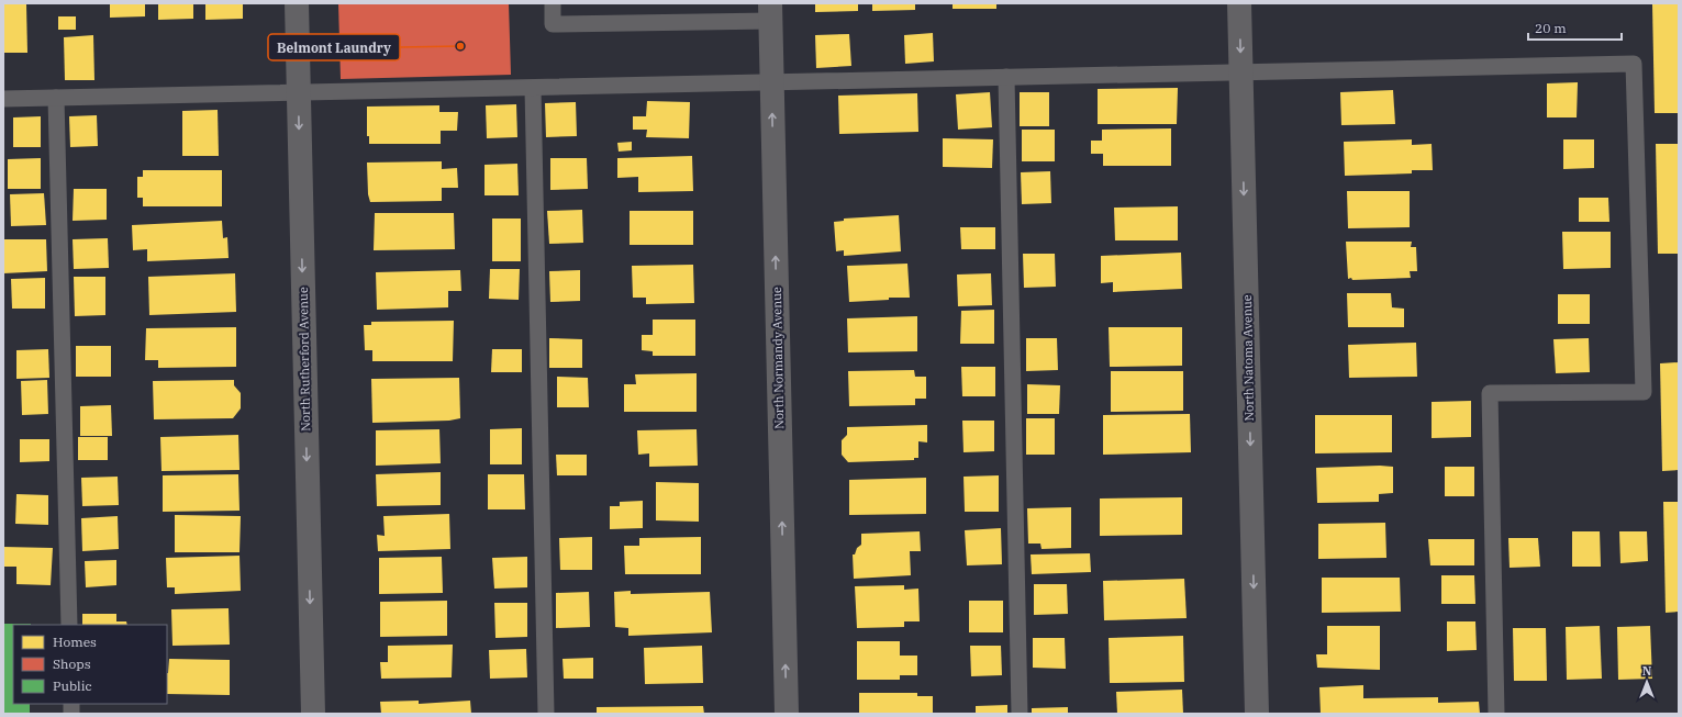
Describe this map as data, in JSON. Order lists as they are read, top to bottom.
{
  "streets": {
    "street": ["North Normandy Avenue", "North Natoma Avenue", "North Rutherford Avenue"]
  },
  "one_way": ["North Normandy Avenue", "North Natoma Avenue", "North Rutherford Avenue"],
  "places": ["Belmont Laundry"],
  "legend": ["Homes", "Shops", "Public"],
  "scale_bar": "20 m",
  "north": "top"
}
